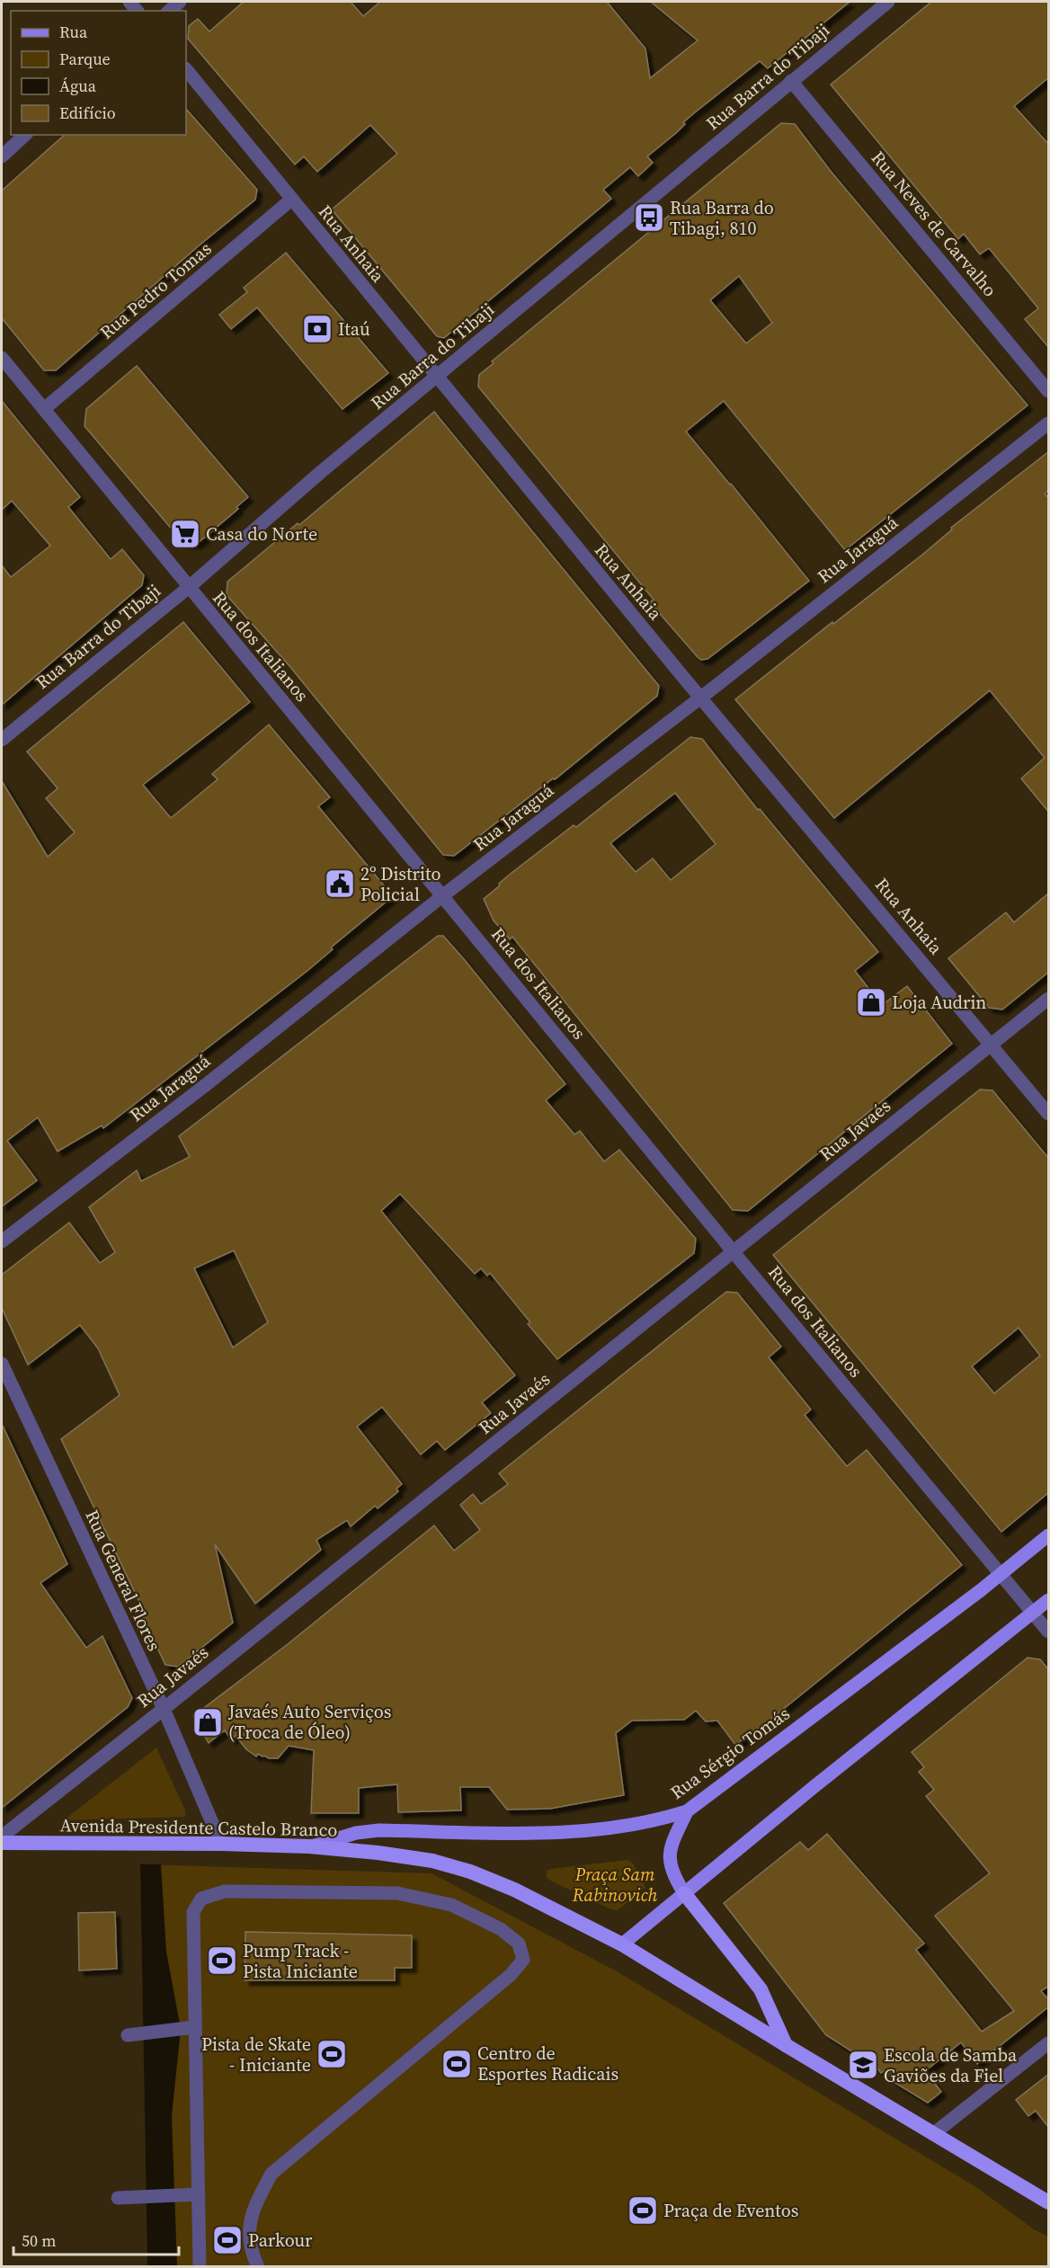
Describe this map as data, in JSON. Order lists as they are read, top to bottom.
{
  "streets": {
    "highway": ["Avenida Presidente Castelo Branco"],
    "main road": ["Rua Sérgio Tomás"],
    "street": [
      "Rua Barra do Tibaji",
      "Rua Neves de Carvalho",
      "Rua Anhaia",
      "Rua Pedro Tomas",
      "Rua Jaraguá",
      "Rua dos Italianos",
      "Rua Javaés",
      "Rua General Flores"
    ]
  },
  "crossings": [
    ["Rua Barra do Tibaji", "Rua Neves de Carvalho"],
    ["Rua Barra do Tibaji", "Rua Anhaia"],
    ["Rua Barra do Tibaji", "Rua dos Italianos"],
    ["Rua Anhaia", "Rua Pedro Tomas"],
    ["Rua Anhaia", "Rua Jaraguá"],
    ["Rua Anhaia", "Rua Javaés"],
    ["Rua Pedro Tomas", "Rua dos Italianos"],
    ["Rua Jaraguá", "Rua dos Italianos"],
    ["Rua dos Italianos", "Rua Javaés"],
    ["Rua dos Italianos", "Rua Sérgio Tomás"],
    ["Rua Javaés", "Rua General Flores"],
    ["Rua General Flores", "Avenida Presidente Castelo Branco"],
    ["Rua Sérgio Tomás", "Avenida Presidente Castelo Branco"]
  ],
  "parks": ["Praça Sam Rabinovich"],
  "places": {
    "bus stop": ["Rua Barra do Tibagi, 810"],
    "bank": ["Itaú"],
    "supermarket": ["Casa do Norte"],
    "public building": ["2º Distrito Policial"],
    "shop": ["Loja Audrin", "Javaés Auto Serviços (Troca de Óleo)"],
    "sports": [
      "Pump Track - Pista Iniciante",
      "Pista de Skate - Iniciante",
      "Centro de Esportes Radicais",
      "Praça de Eventos",
      "Parkour"
    ],
    "school or university": ["Escola de Samba Gaviões da Fiel"]
  },
  "legend": [
    "Rua",
    "Parque",
    "Água",
    "Edifício"
  ],
  "scale_bar": "50 m"
}
